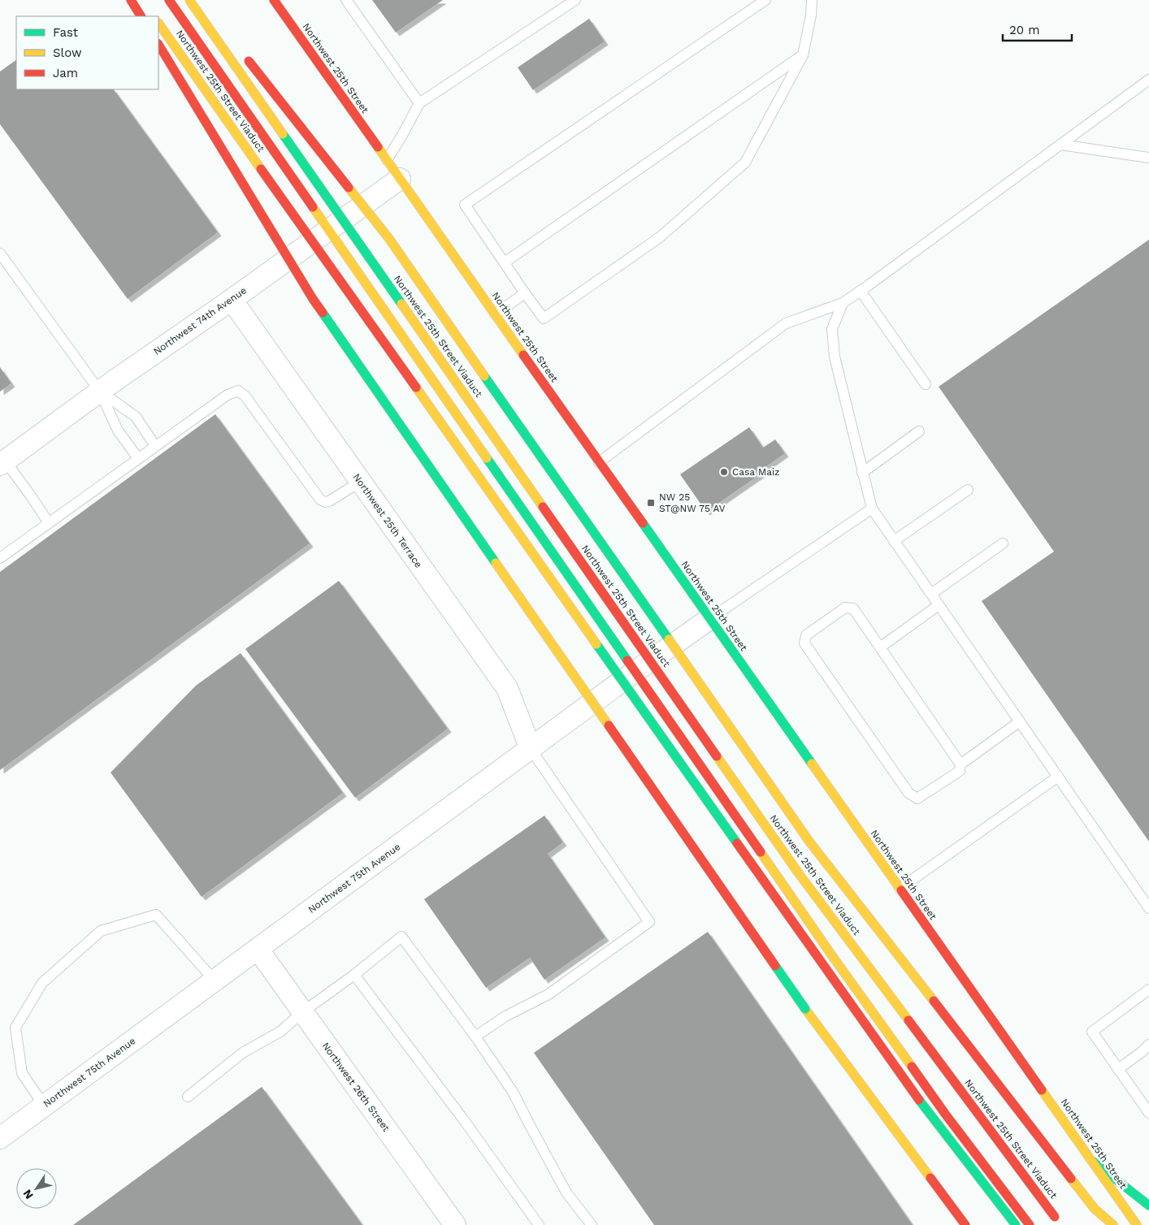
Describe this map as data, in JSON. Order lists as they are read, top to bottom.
{
  "streets": {
    "main road": ["Northwest 25th Street", "Northwest 25th Street Viaduct"],
    "street": [
      "Northwest 74th Avenue",
      "Northwest 25th Terrace",
      "Northwest 75th Avenue",
      "Northwest 26th Street"
    ]
  },
  "crossings": [
    ["Northwest 25th Street", "Northwest 74th Avenue"],
    ["Northwest 25th Street", "Northwest 75th Avenue"],
    ["Northwest 74th Avenue", "Northwest 25th Terrace"],
    ["Northwest 25th Terrace", "Northwest 75th Avenue"],
    ["Northwest 75th Avenue", "Northwest 26th Street"]
  ],
  "places": {
    "other": ["Casa Maiz"],
    "transit": ["NW 25 ST@NW 75 AV"]
  },
  "legend": ["Fast", "Slow", "Jam"],
  "scale_bar": "20 m",
  "north": "bottom left"
}
